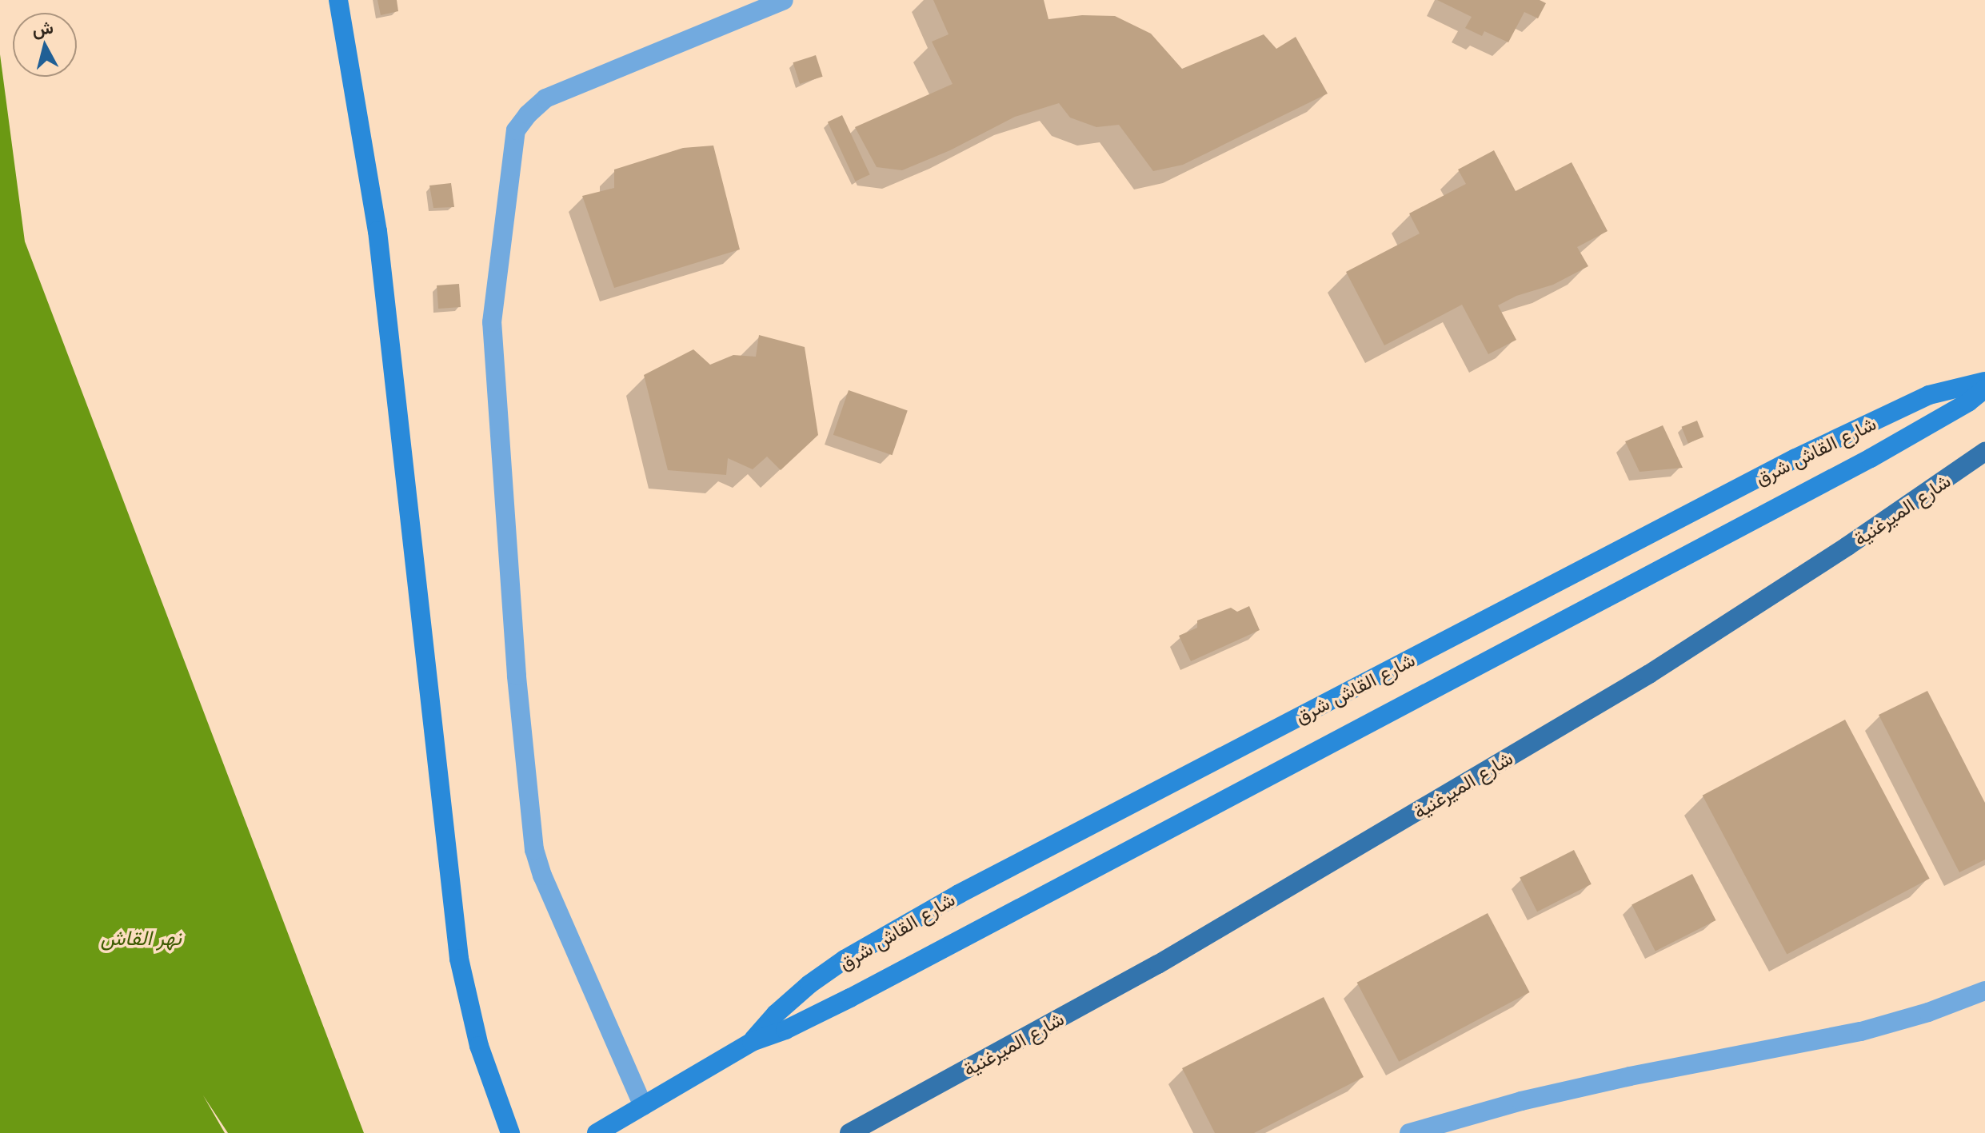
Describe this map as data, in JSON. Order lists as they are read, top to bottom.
{
  "streets": {
    "main road": ["شارع القاش شرق", "شارع الميرغنية"]
  },
  "water": ["نهر القاش"],
  "north": "top"
}
